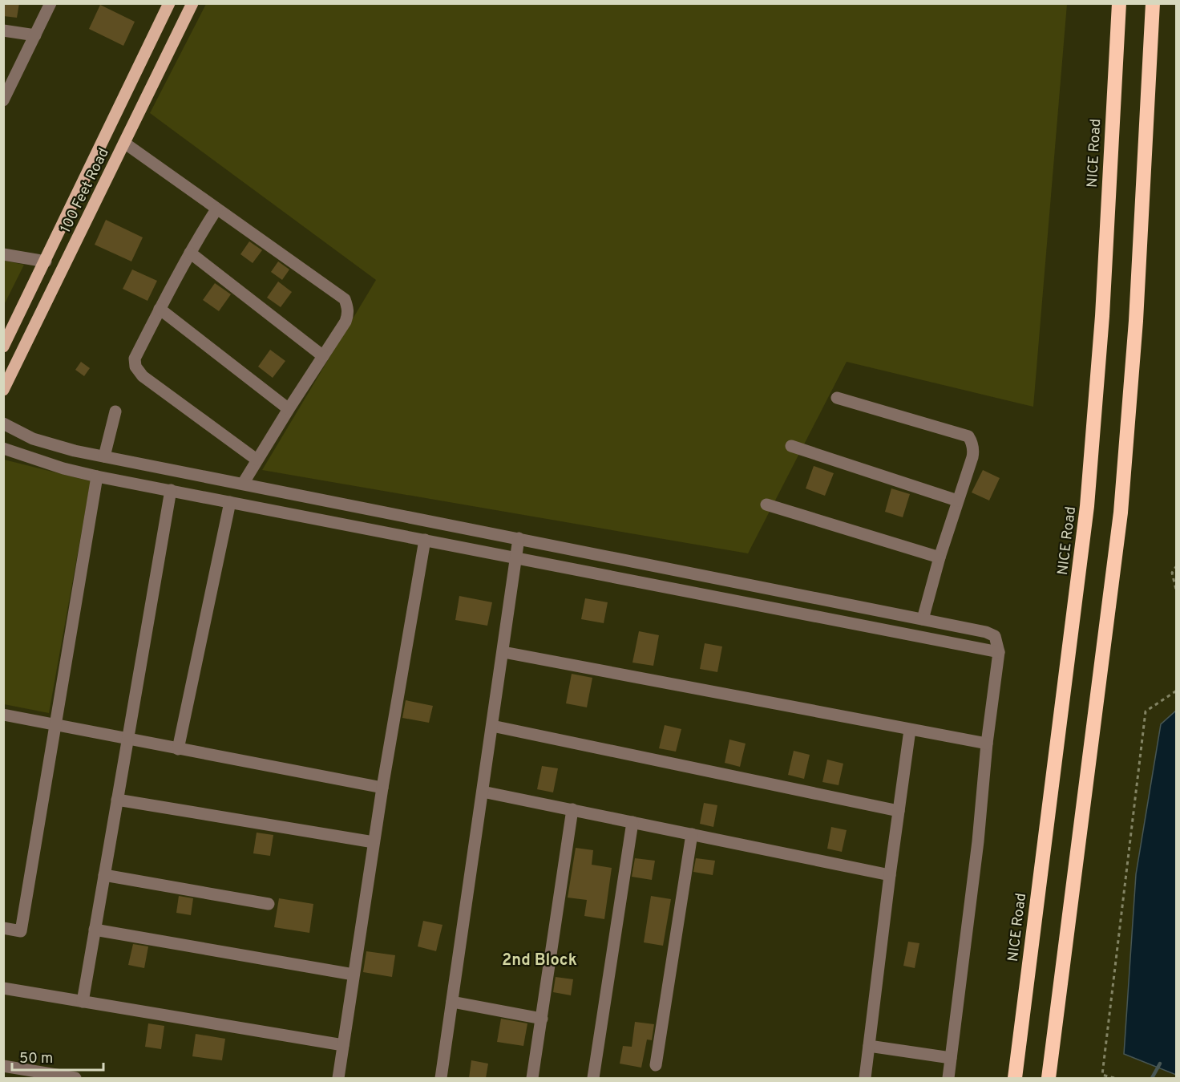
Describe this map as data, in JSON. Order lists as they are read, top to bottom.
{
  "streets": {
    "highway": ["NICE Road"],
    "main road": ["100 Feet Road"]
  },
  "districts": ["2nd Block"],
  "scale_bar": "50 m"
}
